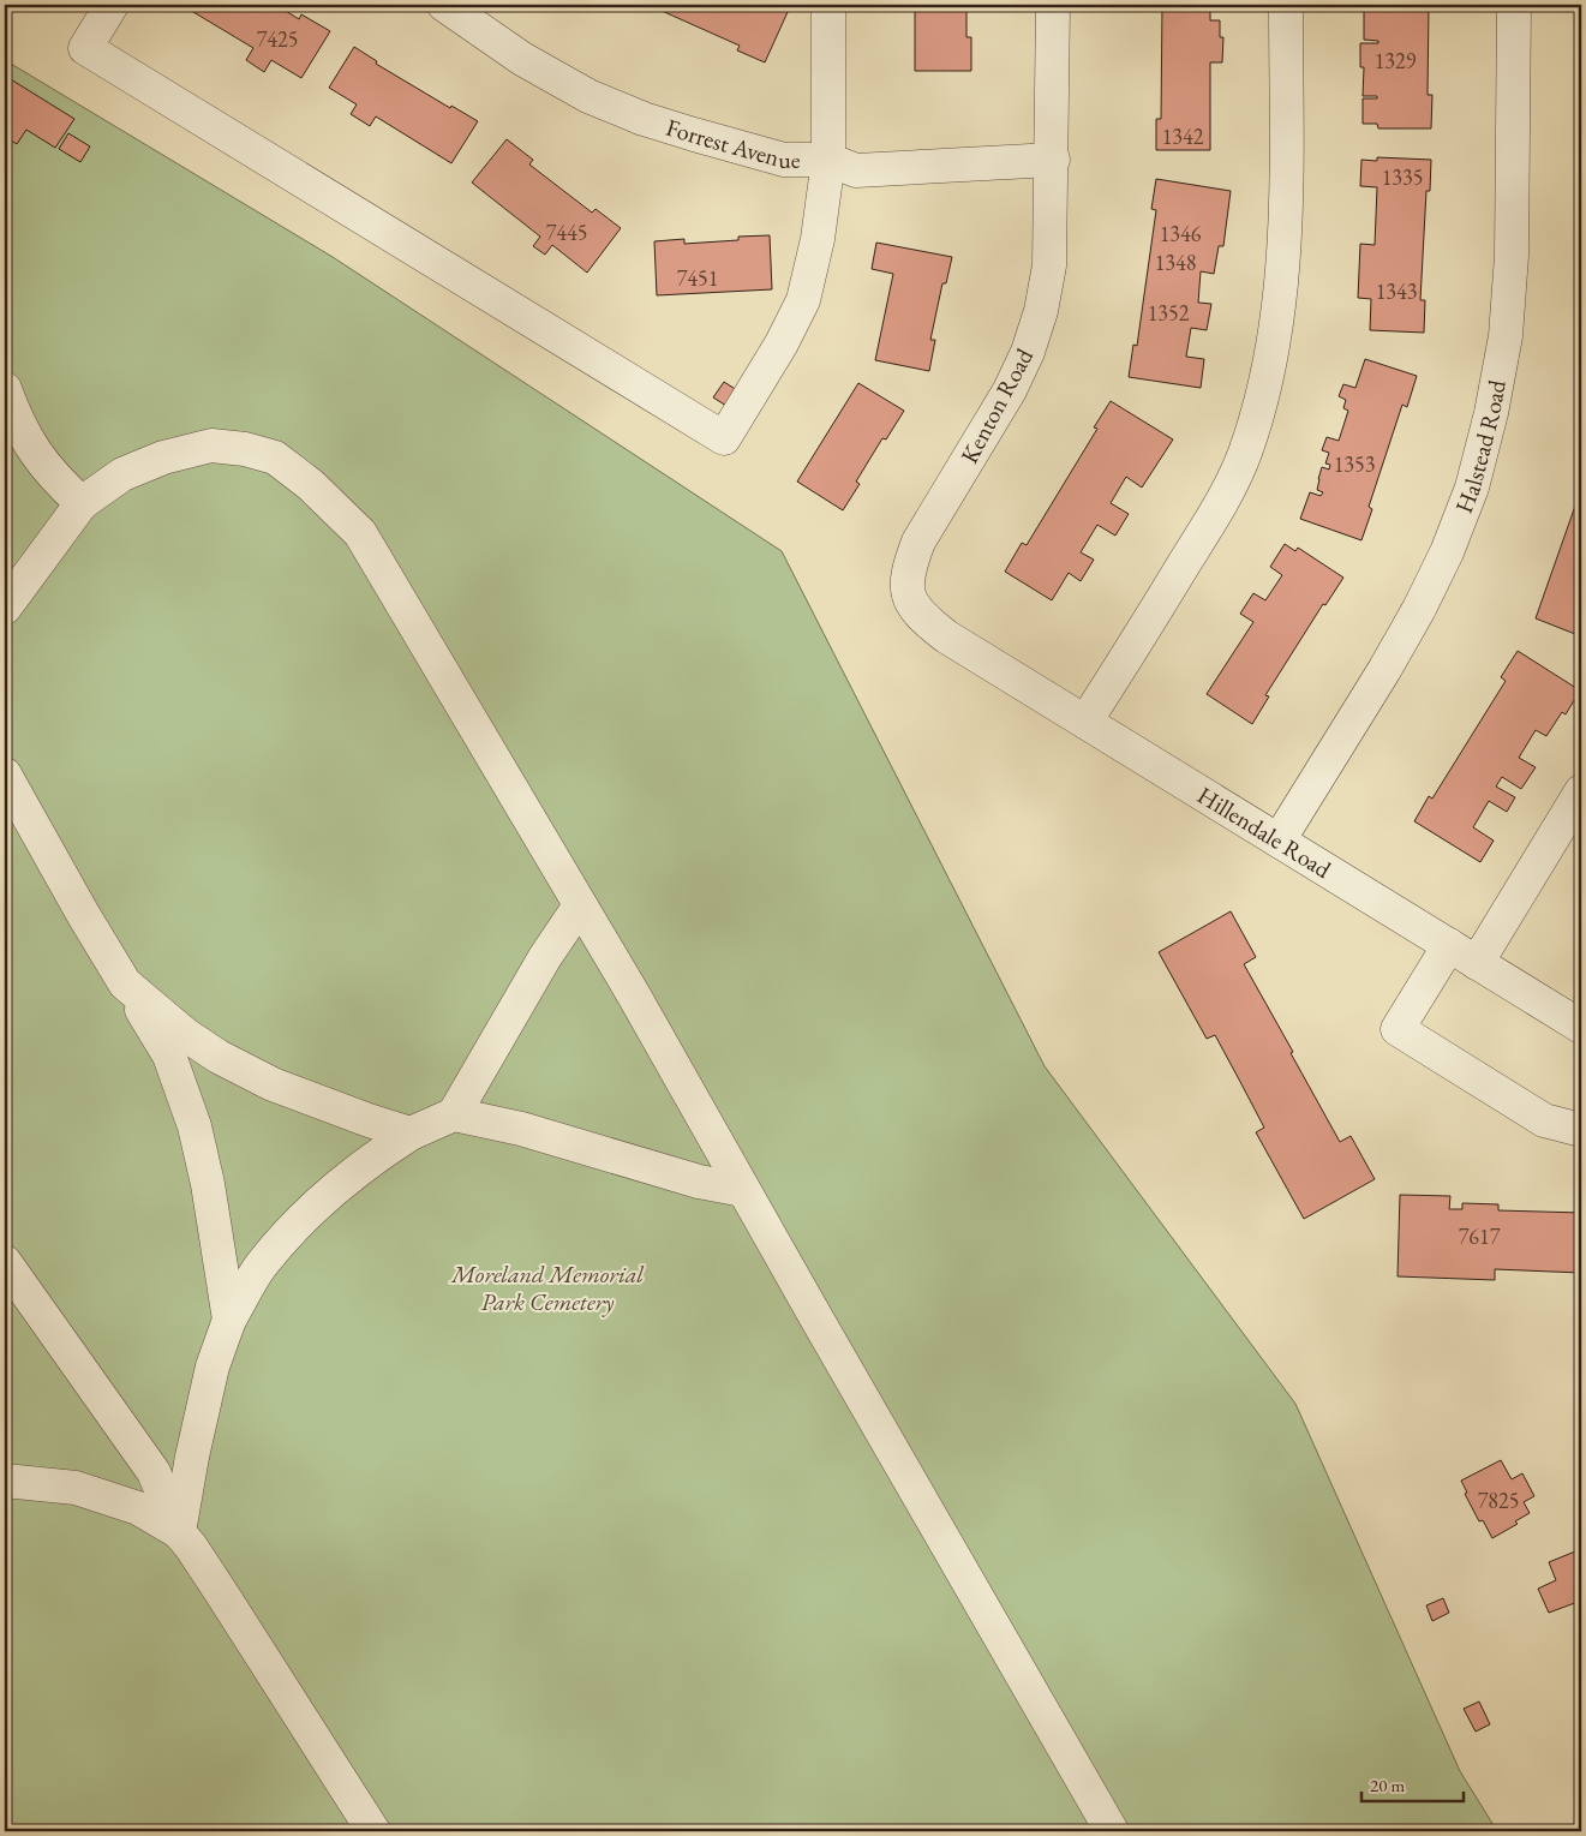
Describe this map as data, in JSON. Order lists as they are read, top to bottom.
{
  "streets": {
    "street": [
      "Forrest Avenue",
      "Kenton Road",
      "Halstead Road",
      "Hillendale Road"
    ]
  },
  "crossings": [
    ["Forrest Avenue", "Kenton Road"],
    ["Kenton Road", "Hillendale Road"],
    ["Halstead Road", "Hillendale Road"]
  ],
  "parks": ["Moreland Memorial Park Cemetery"],
  "house_numbers": [
    "7425",
    "1329",
    "1342",
    "1335",
    "7445",
    "1346",
    "1348",
    "7451",
    "1343",
    "1352",
    "1353",
    "7617",
    "7825"
  ],
  "scale_bar": "20 m"
}
